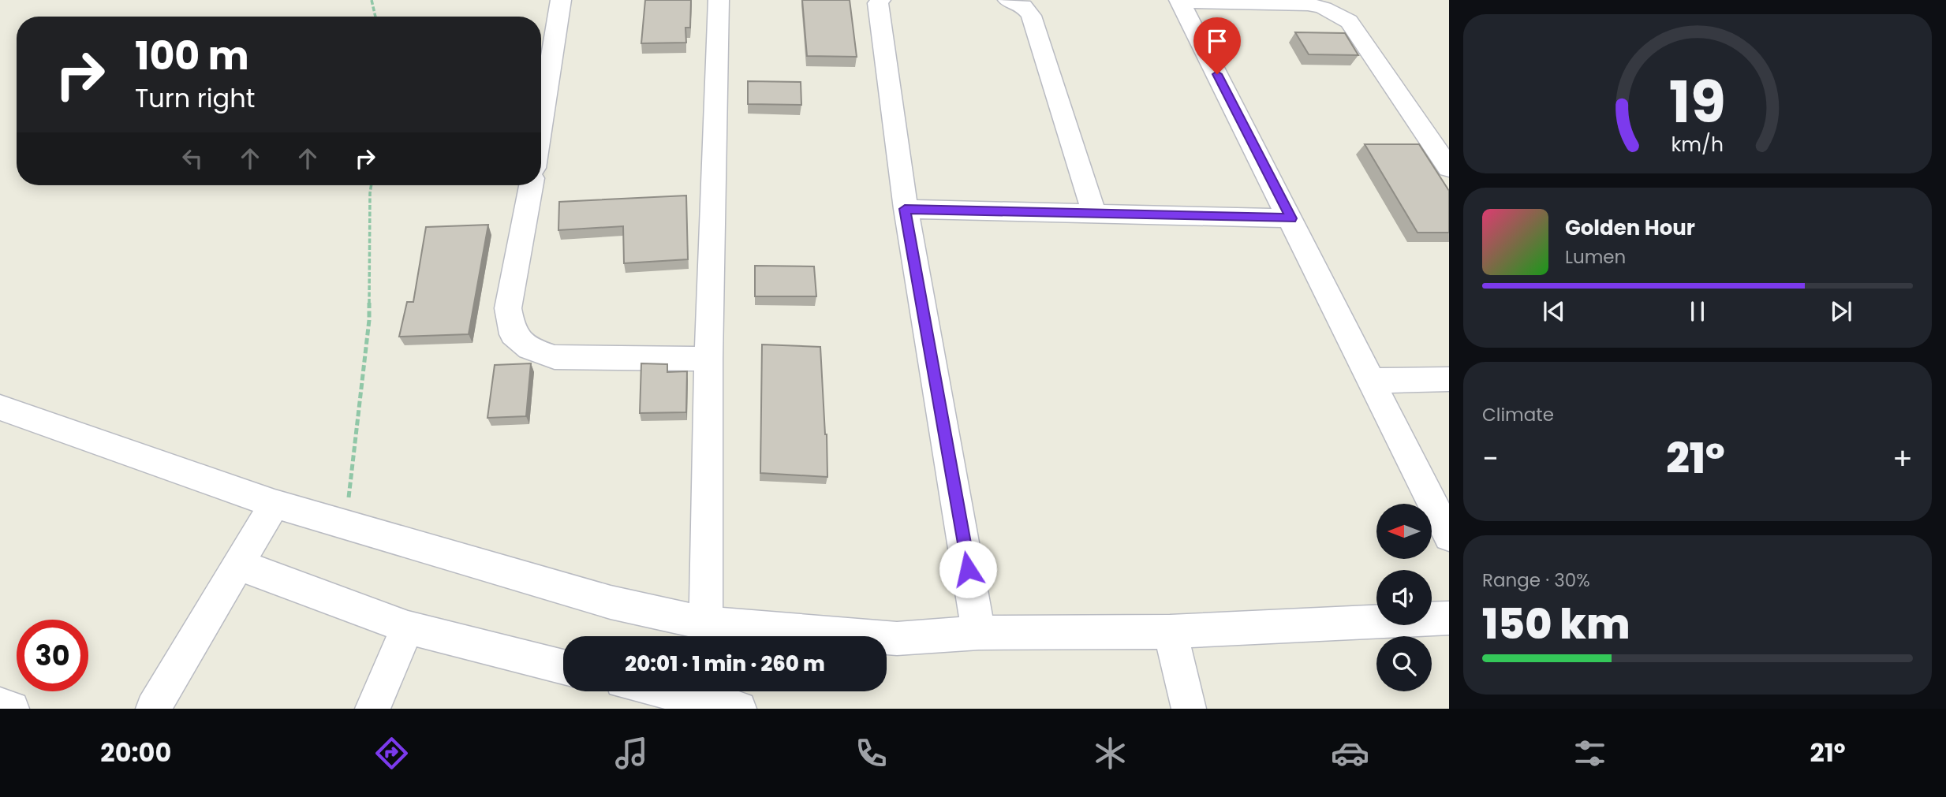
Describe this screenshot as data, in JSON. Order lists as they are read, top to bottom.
{
  "north": "left",
  "page": {
    "turn": ["100 m", "Turn right"],
    "song": ["Golden Hour", "Lumen"],
    "tile": [
      "Climate",
      ["Range · 30%", "150 km"]
    ],
    "heat": ["−", "21°", "+"],
    "limit": "30",
    "trip": "20:01 · 1 min · 260 m",
    "tabs": ["20:00", "21°"],
    "gauge": ["19", "km/h"]
  }
}
